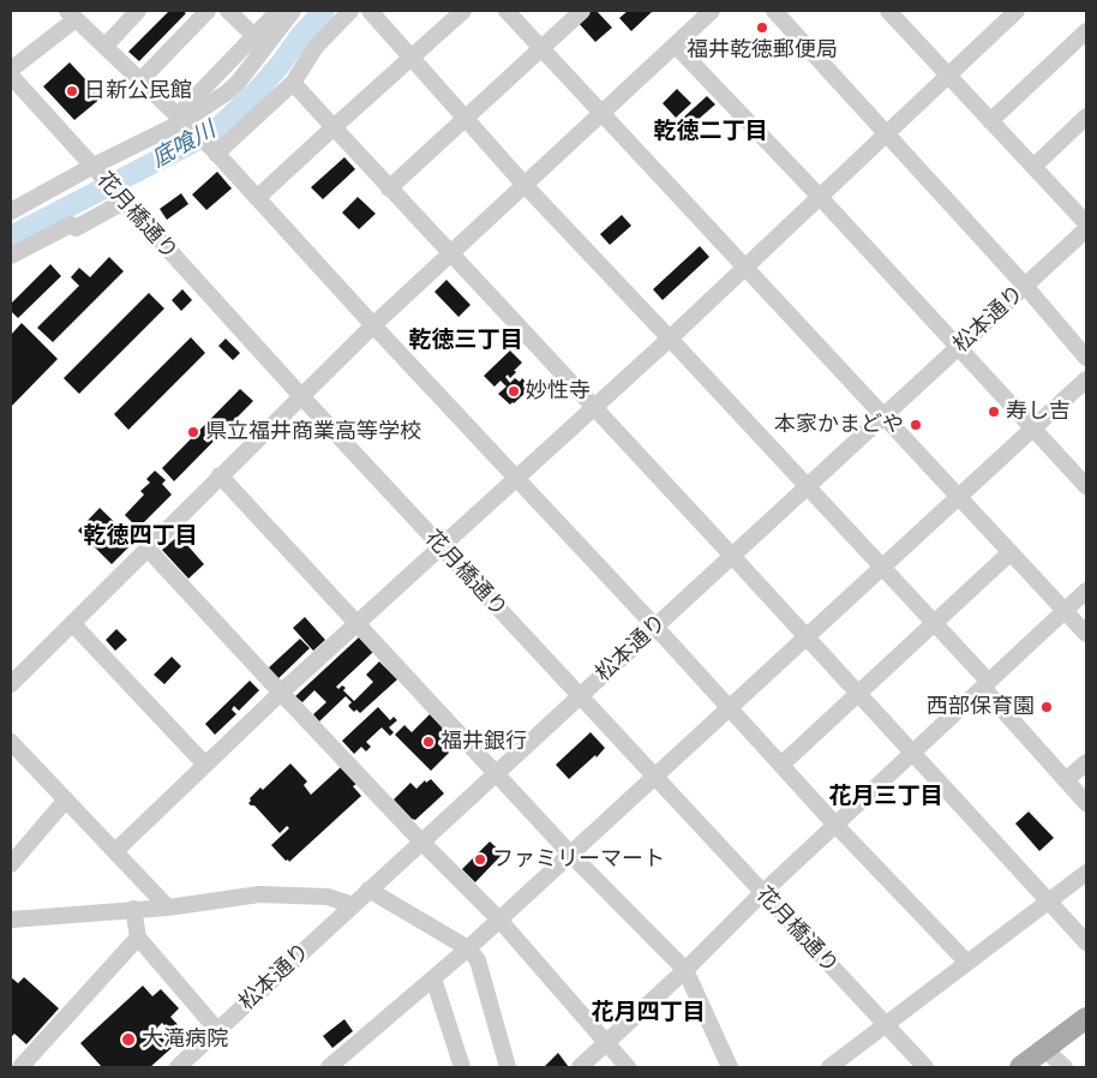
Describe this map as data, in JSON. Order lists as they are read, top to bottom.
{
  "streets": {
    "street": ["花月橋通り", "松本通り"]
  },
  "crossings": [
    ["花月橋通り", "松本通り"]
  ],
  "districts": [
    "乾徳二丁目",
    "乾徳三丁目",
    "乾徳四丁目",
    "花月三丁目",
    "花月四丁目"
  ],
  "water": ["底喰川"],
  "places": [
    "福井乾徳郵便局",
    "日新公民館",
    "妙性寺",
    "寿し吉",
    "本家かまどや",
    "県立福井商業高等学校",
    "西部保育園",
    "福井銀行",
    "ファミリーマート",
    "大滝病院"
  ]
}
